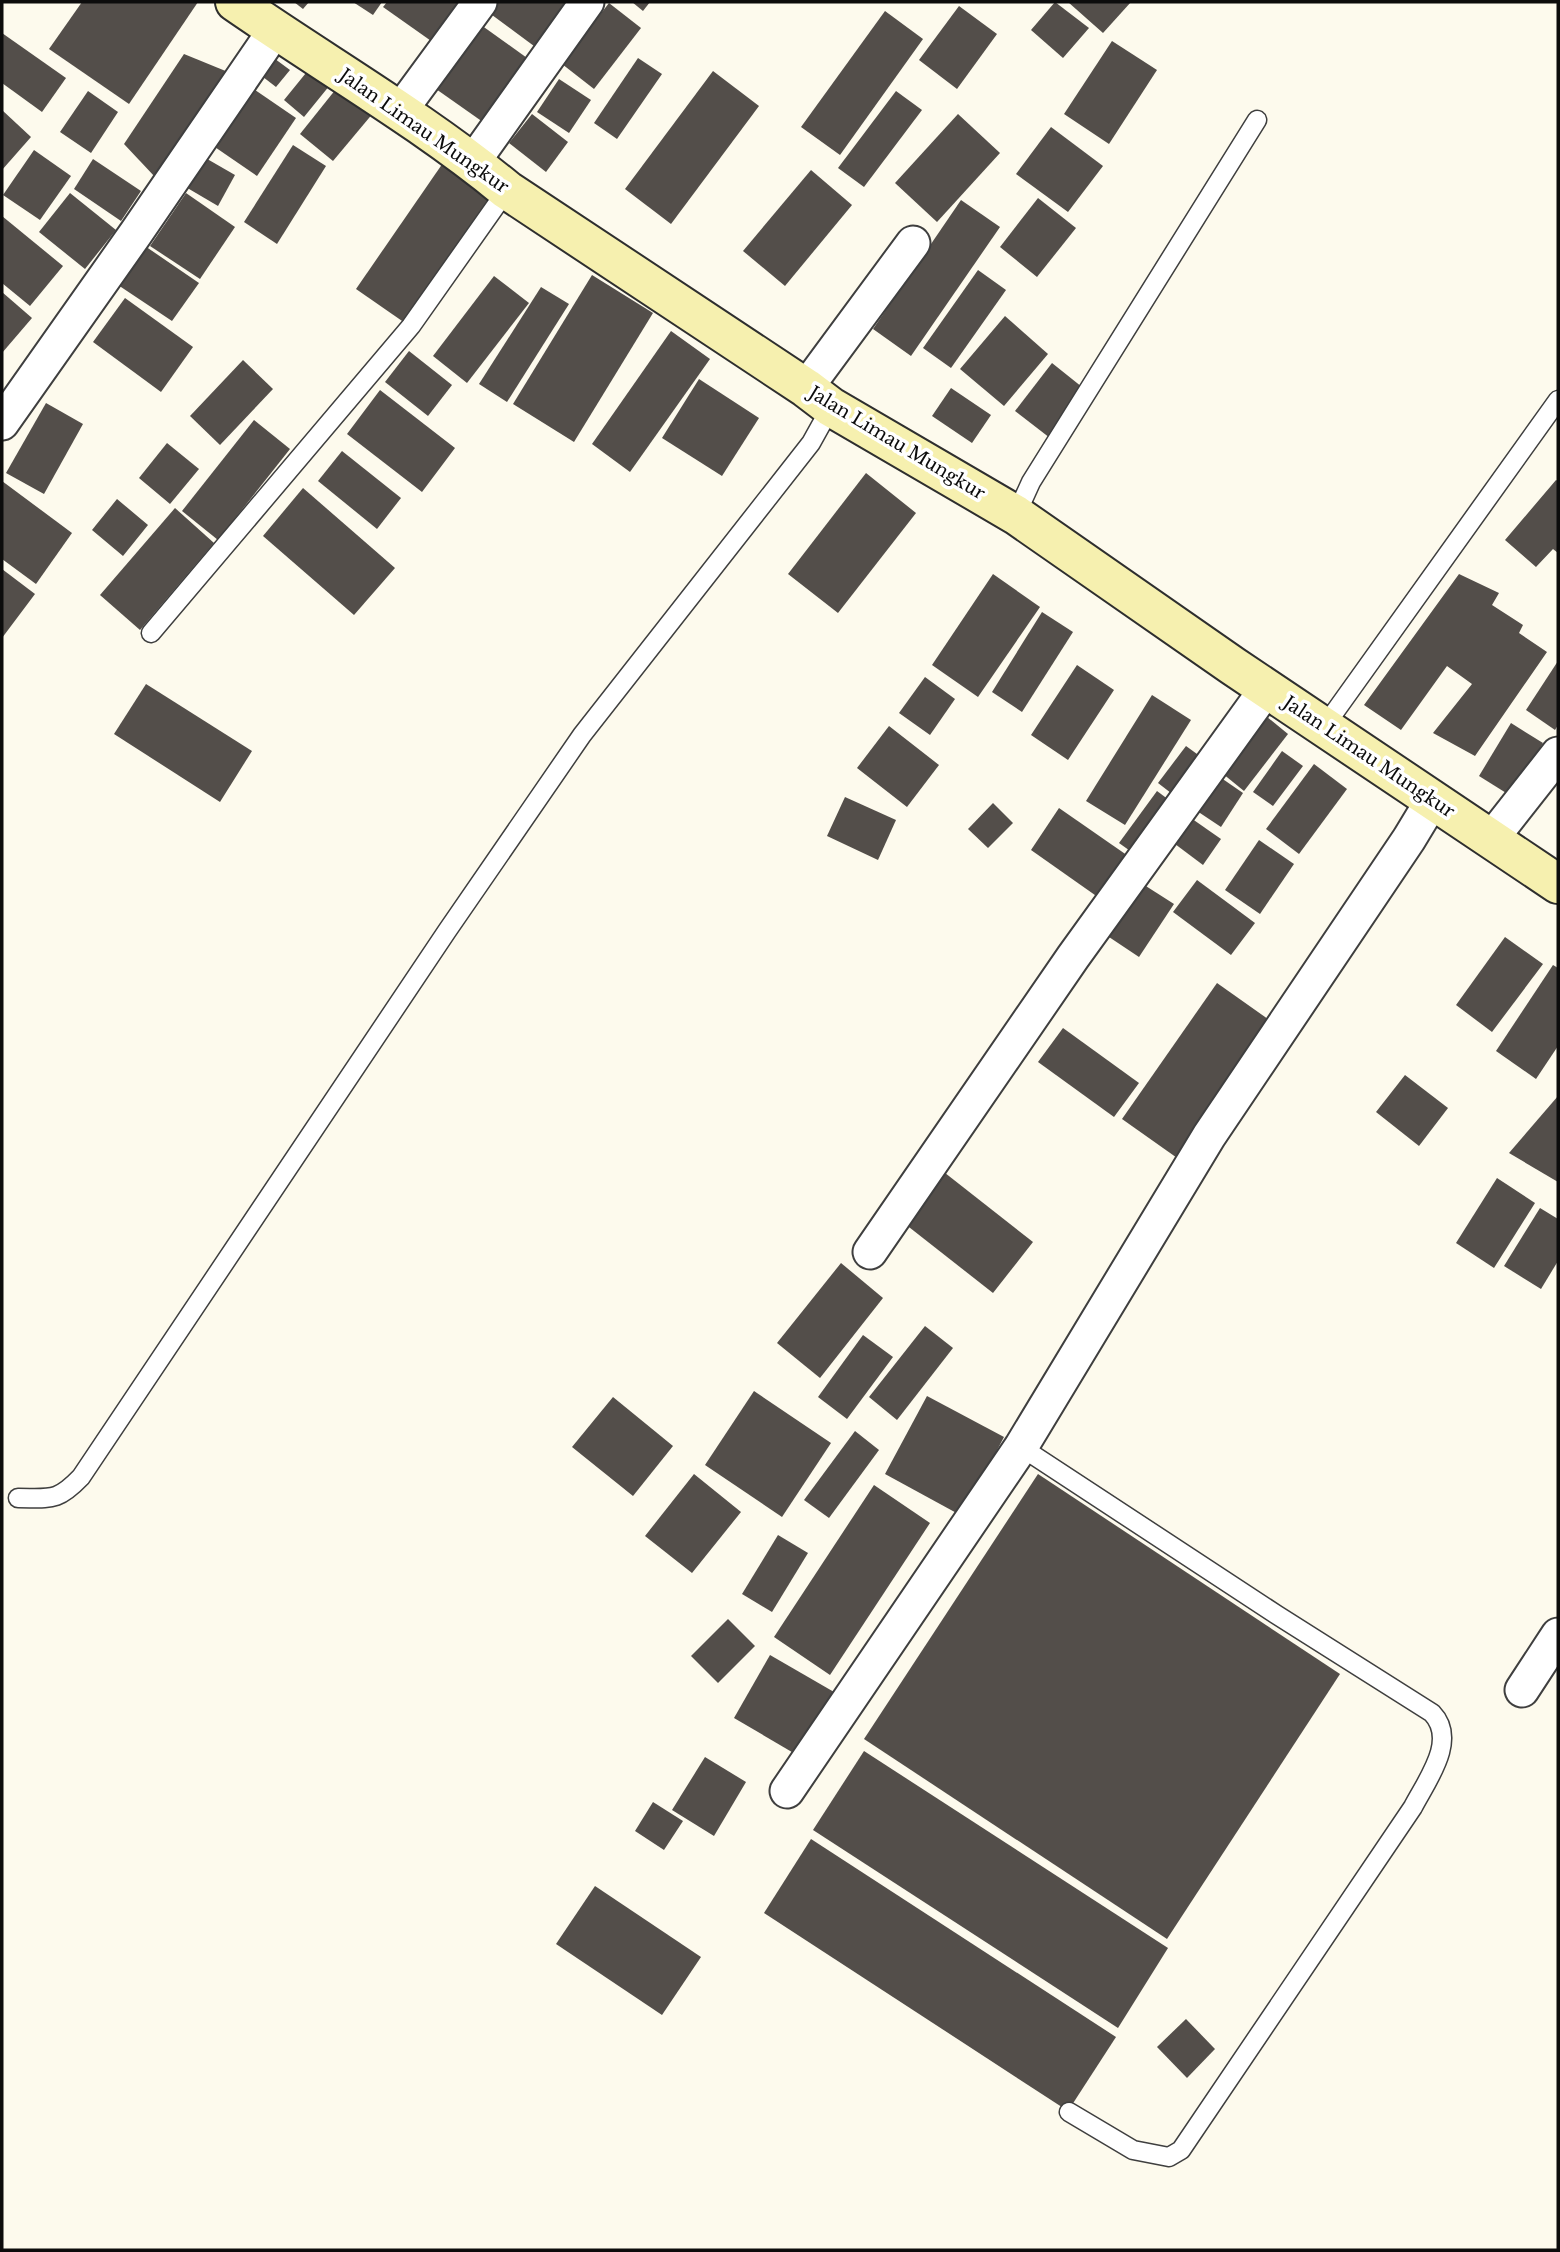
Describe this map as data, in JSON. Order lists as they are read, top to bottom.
{
  "streets": {
    "street": ["Jalan Limau Mungkur"]
  }
}
